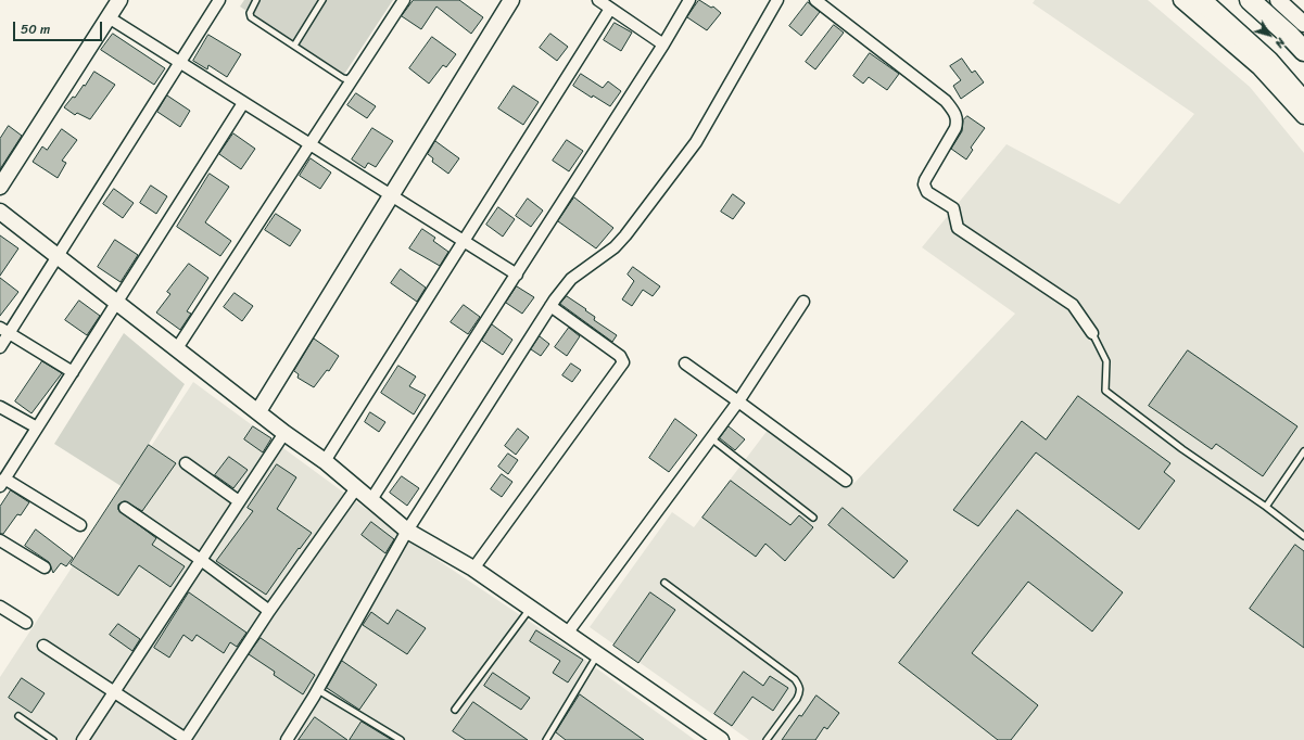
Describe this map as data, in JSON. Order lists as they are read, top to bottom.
{
  "scale_bar": "50 m",
  "north": "bottom right"
}
